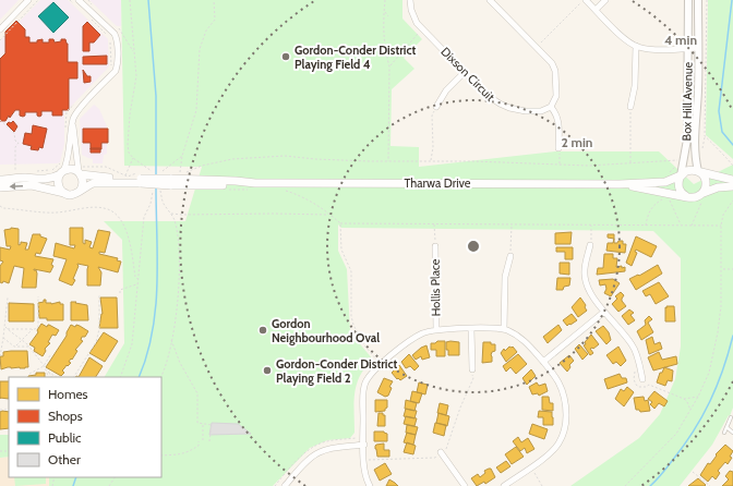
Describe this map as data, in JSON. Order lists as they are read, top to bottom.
{
  "streets": {
    "main road": ["Tharwa Drive"],
    "street": ["Dixson Circuit", "Box Hill Avenue", "Hollis Place"]
  },
  "crossings": [
    ["Box Hill Avenue", "Tharwa Drive"]
  ],
  "places": ["Gordon-Conder District Playing Field 4", "Gordon Neighbourhood Oval", "Gordon-Conder District Playing Field 2"],
  "legend": [
    "Homes",
    "Shops",
    "Public",
    "Other"
  ],
  "rings": ["4 min", "2 min"]
}
